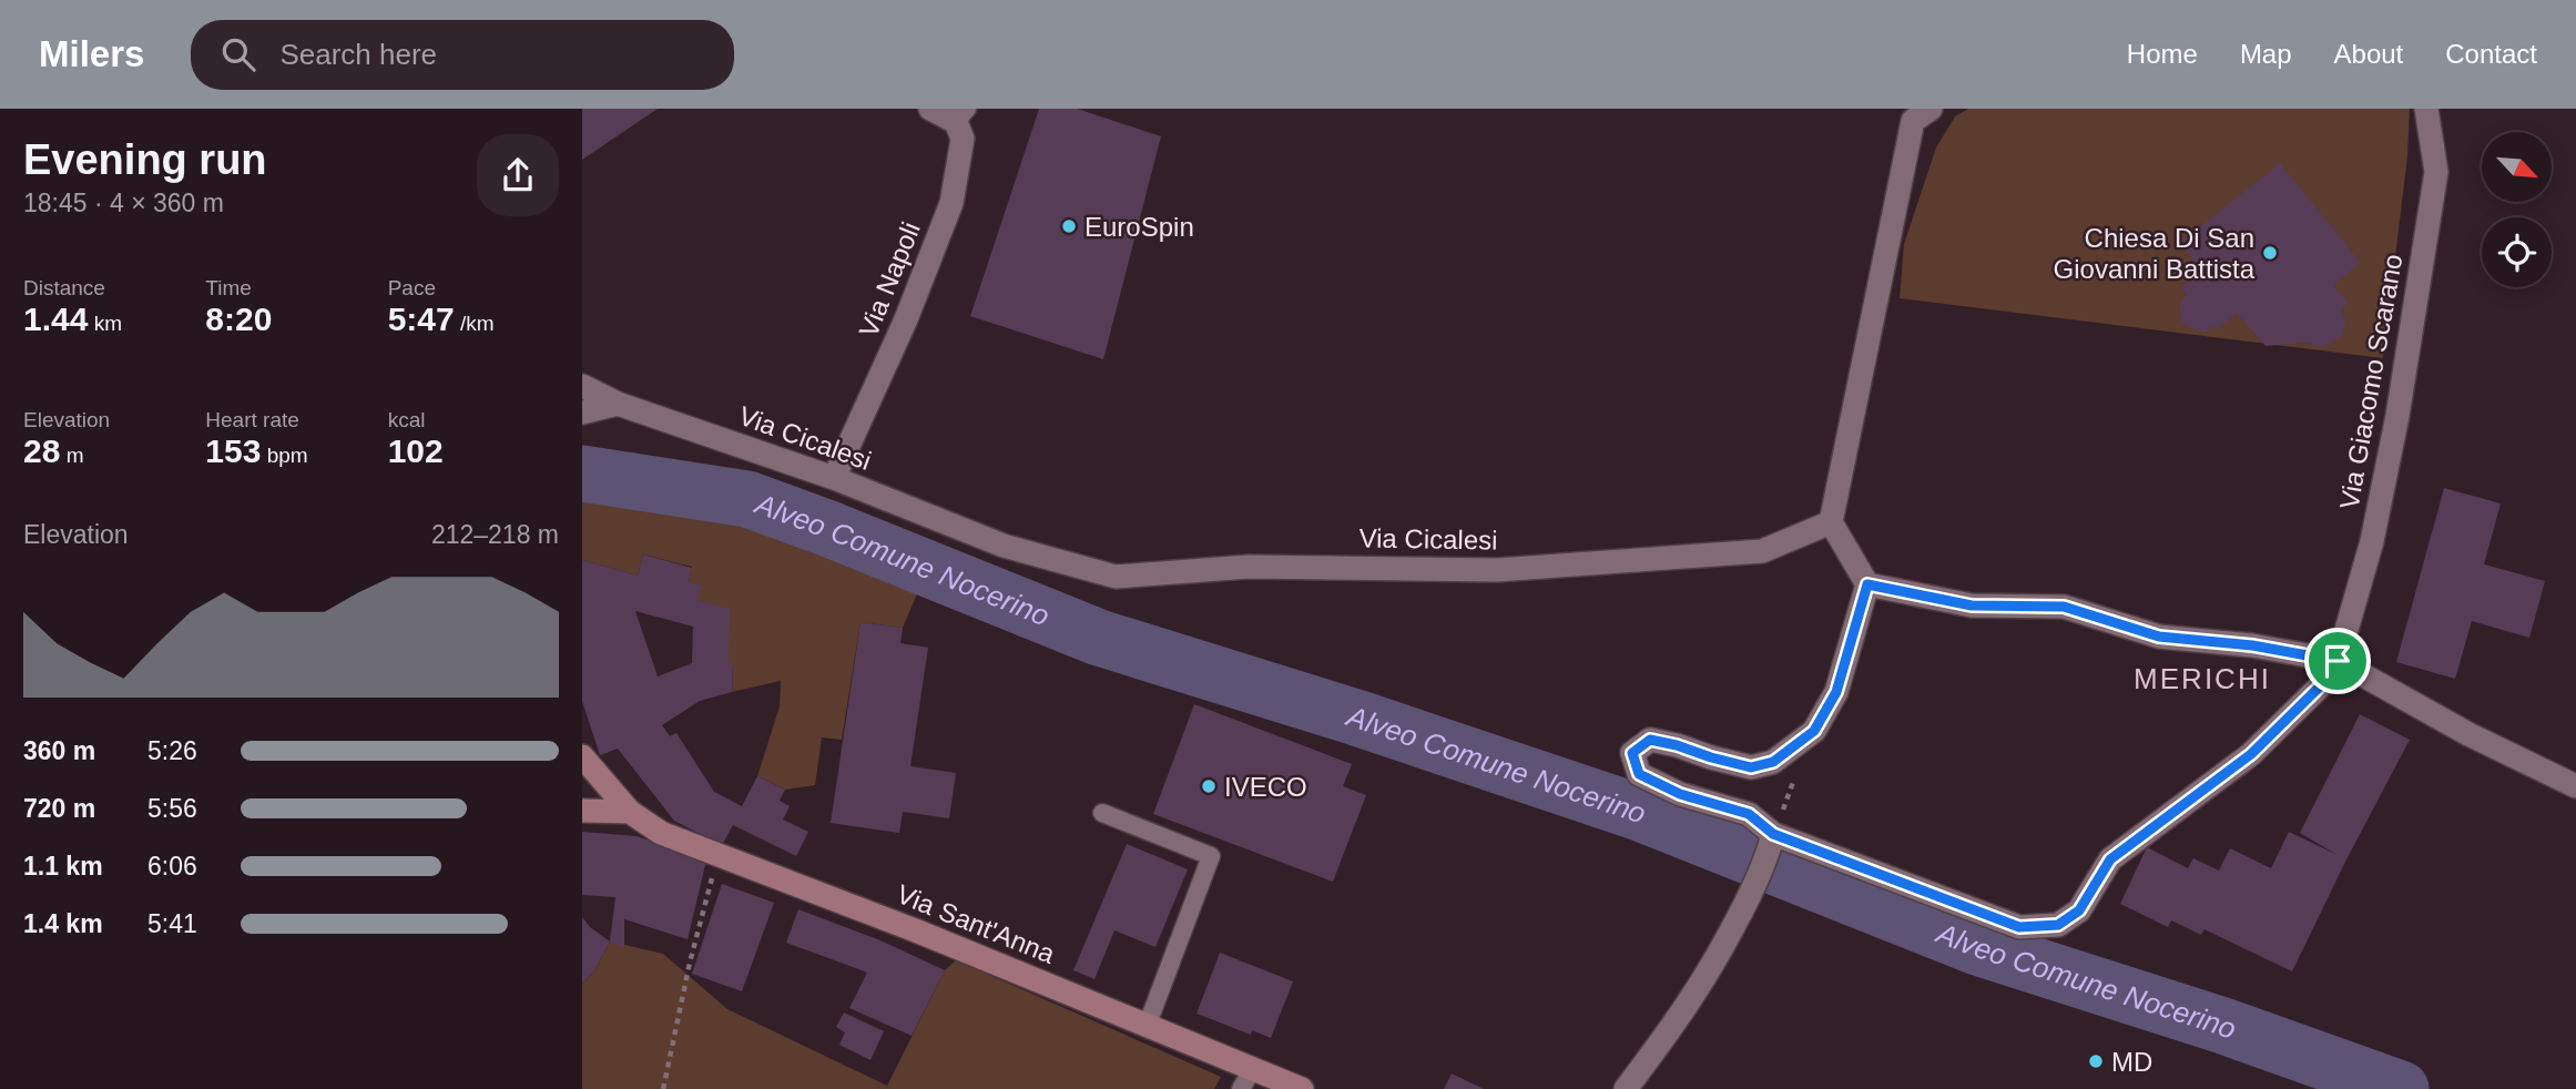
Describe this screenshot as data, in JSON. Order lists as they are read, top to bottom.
{
  "streets": {
    "main road": ["Via Sant'Anna"],
    "street": ["Via Napoli", "Via Giacomo Scarano", "Via Cicalesi"]
  },
  "crossings": [
    ["Via Napoli", "Via Cicalesi"]
  ],
  "districts": ["MERICHI"],
  "water": ["Alveo Comune Nocerino"],
  "places": [
    "EuroSpin",
    "Chiesa Di San Giovanni Battista",
    "IVECO",
    "MD"
  ],
  "north": "bottom right",
  "page": {
    "header": "Milers",
    "search": "Search here",
    "nav": [
      "Home",
      "Map",
      "About",
      "Contact"
    ],
    "heading": ["Evening run", "18:45 · 4 × 360 m"],
    "stats": [
      ["Distance", "1.44 km"],
      ["Time", "8:20"],
      ["Pace", "5:47 /km"],
      ["Elevation", "28 m"],
      ["Heart rate", "153 bpm"],
      ["kcal", "102"]
    ],
    "chart": ["Elevation", "212–218 m"],
    "list": [
      {
        "name": "360 m",
        "note": "5:26"
      },
      {
        "name": "720 m",
        "note": "5:56"
      },
      {
        "name": "1.1 km",
        "note": "6:06"
      },
      {
        "name": "1.4 km",
        "note": "5:41"
      }
    ]
  }
}
